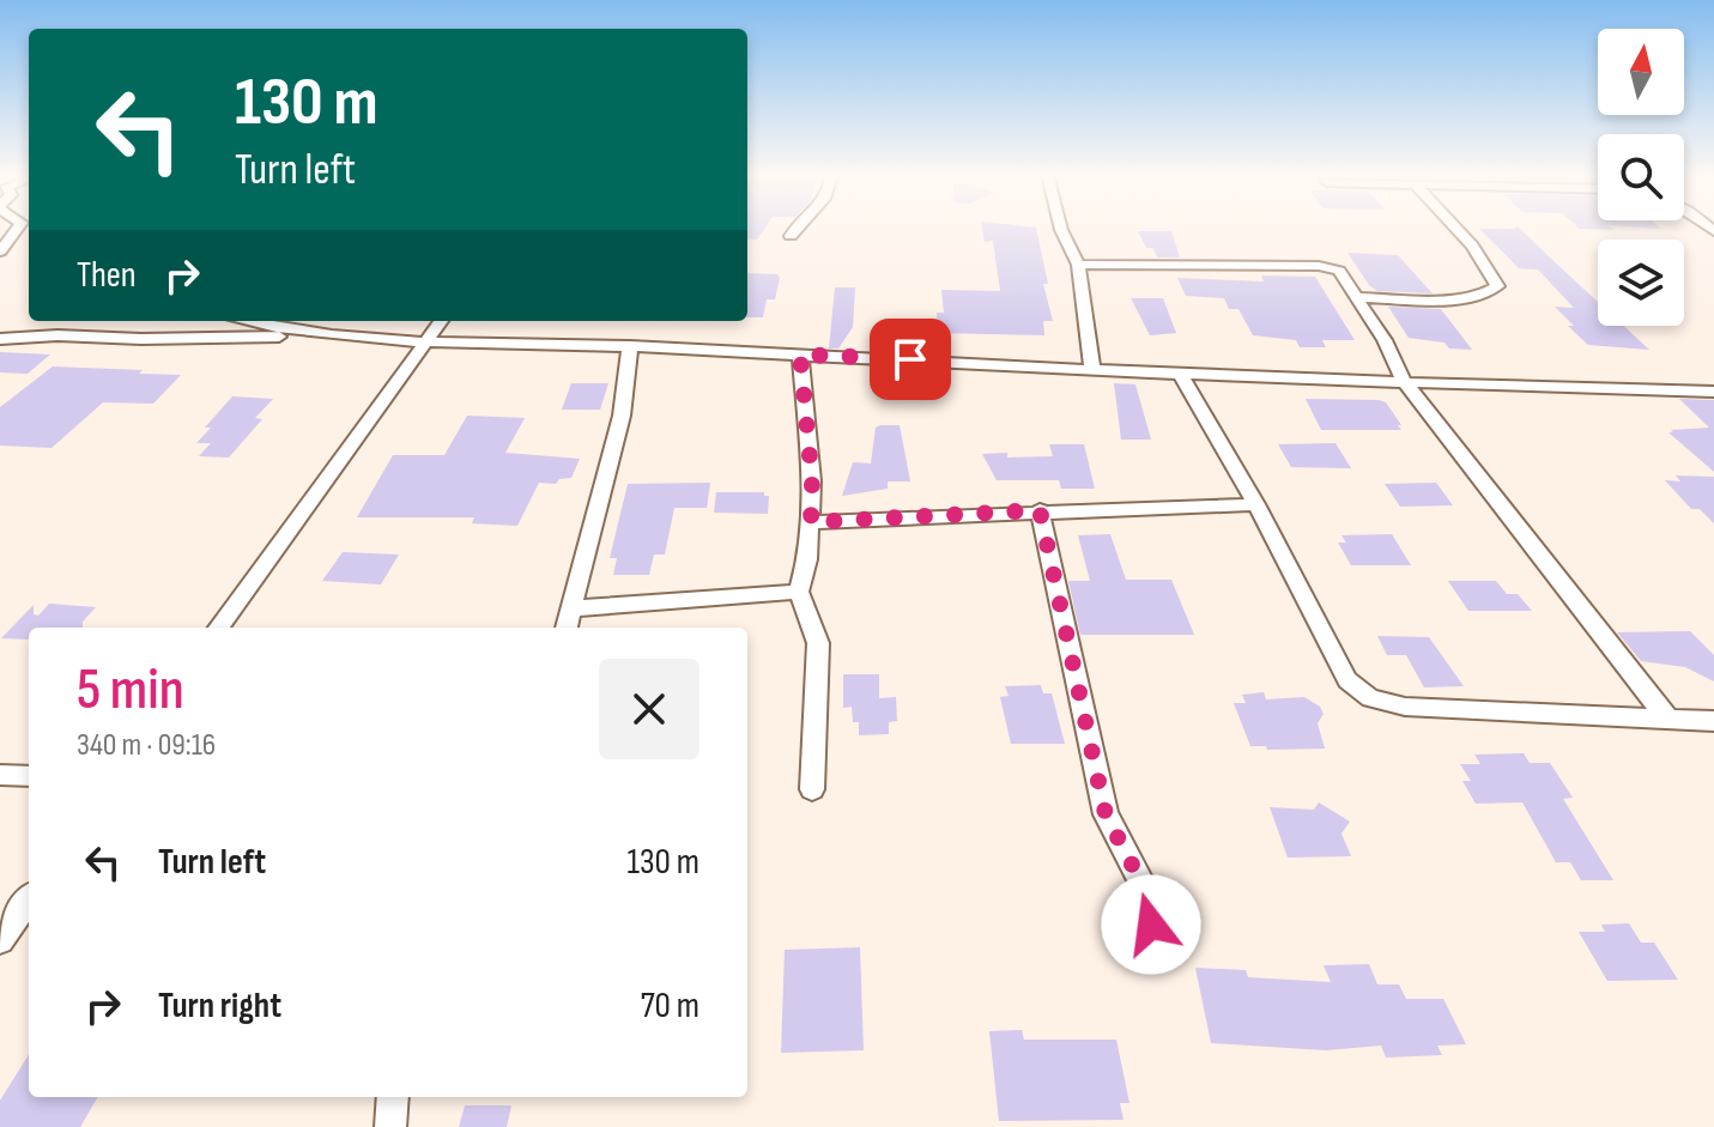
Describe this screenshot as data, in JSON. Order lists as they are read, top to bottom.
{
  "north": "top",
  "page": {
    "turn": ["130 m", "Turn left"],
    "then": "Then",
    "heading": ["5 min", "340 m · 09:16"],
    "list": [
      {
        "name": "Turn left",
        "value": "130 m"
      },
      {
        "name": "Turn right",
        "value": "70 m"
      }
    ]
  }
}
